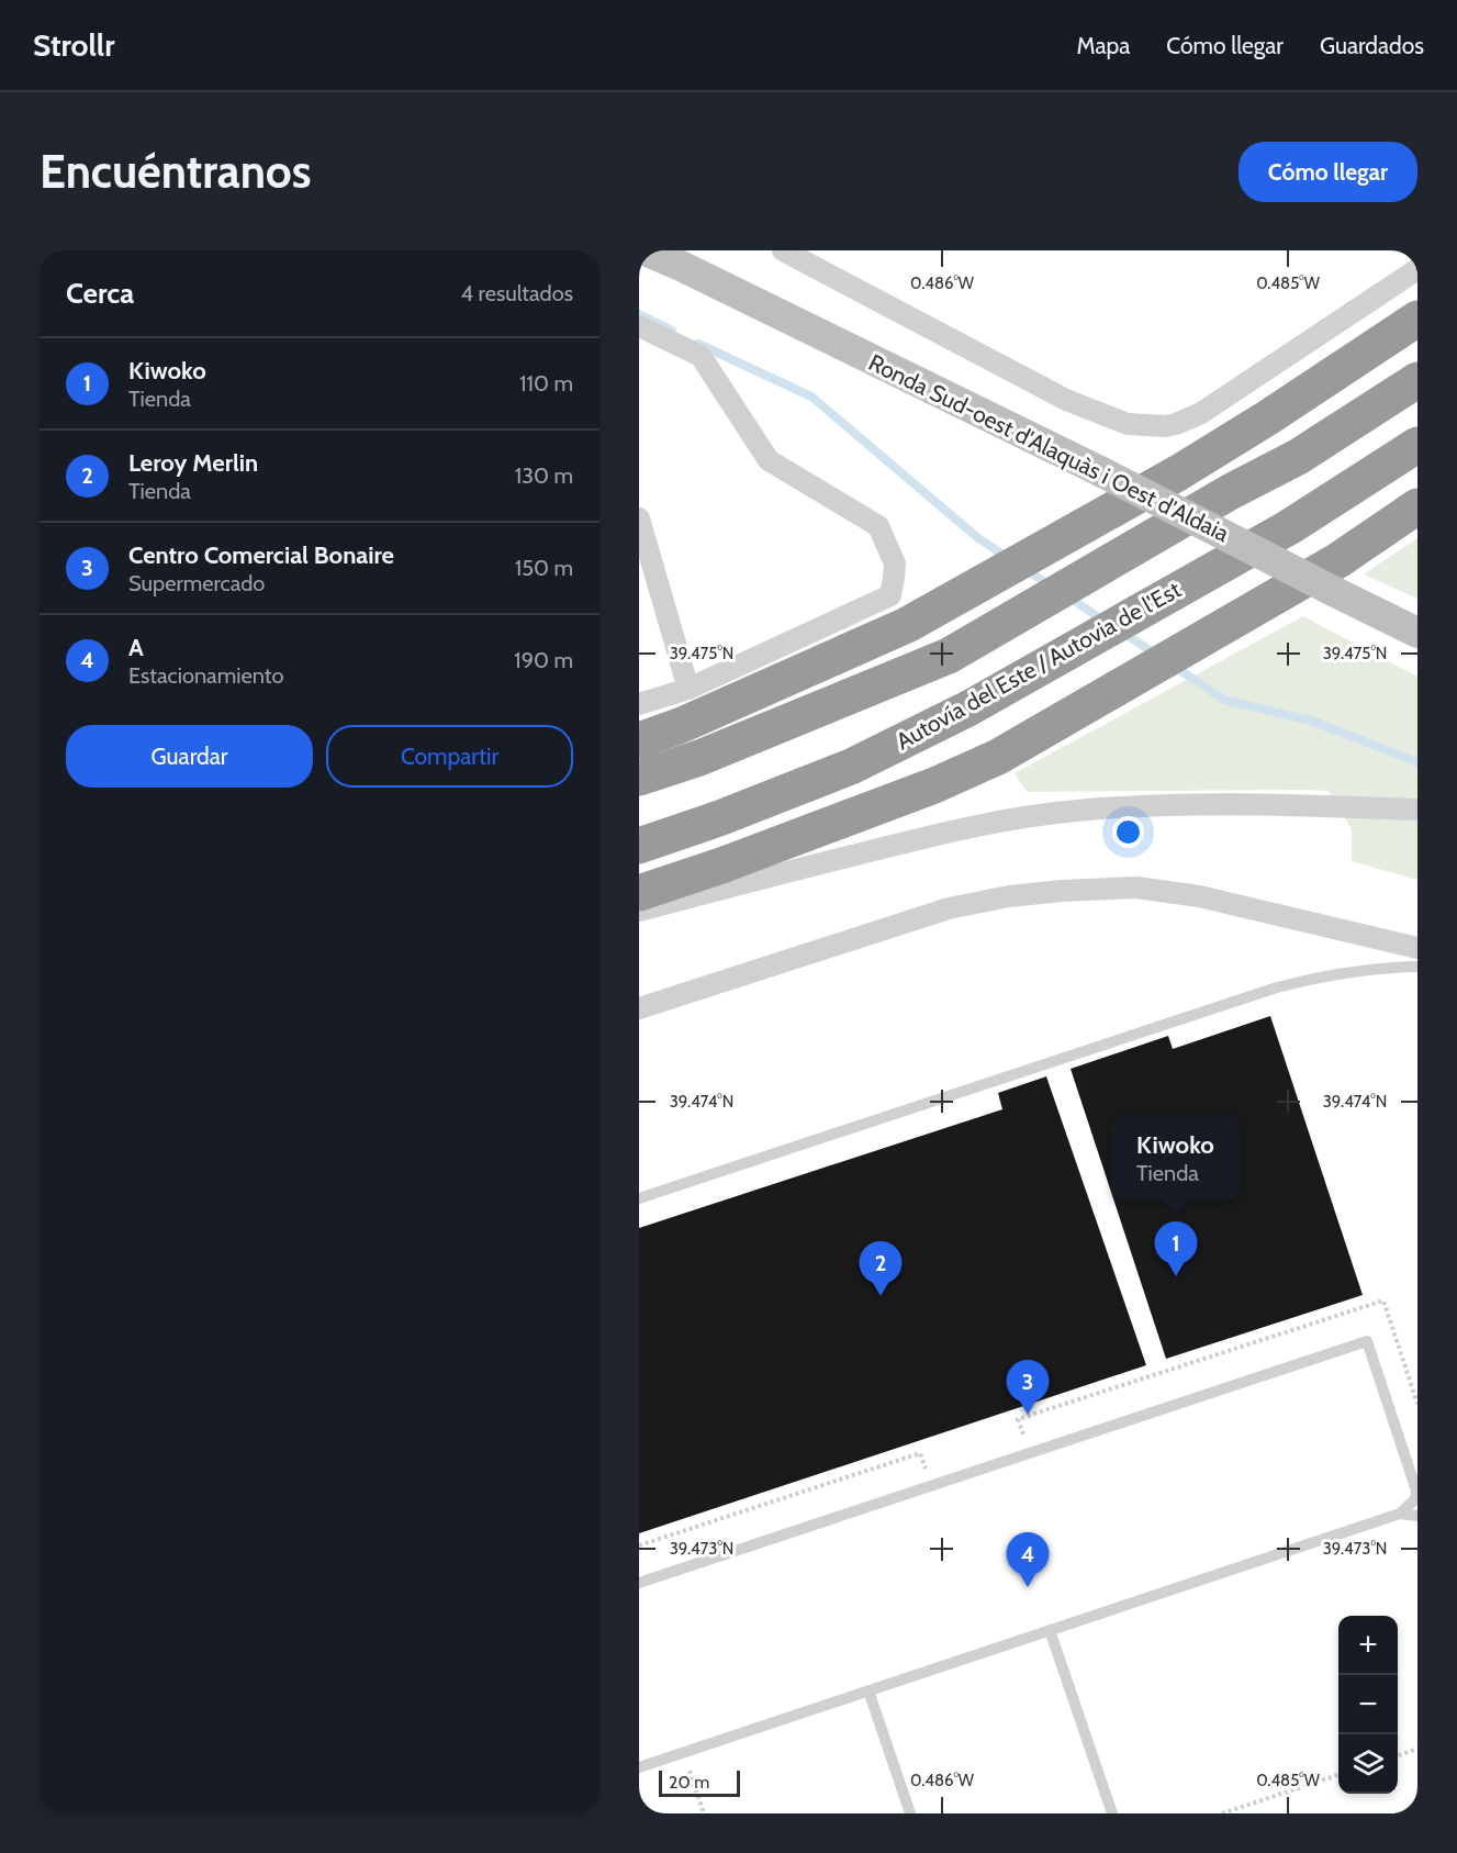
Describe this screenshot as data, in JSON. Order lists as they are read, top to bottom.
{
  "streets": {
    "highway": ["Autovía del Este / Autovia de l'Est"],
    "main road": ["Ronda Sud-oest d'Alaquàs i Oest d'Aldaia"]
  },
  "scale_bar": "20 m",
  "page": {
    "header": "Strollr",
    "nav": ["Mapa", "Cómo llegar", "Guardados"],
    "buttons": [
      "Cómo llegar",
      ["Guardar", "Compartir"]
    ],
    "title": "Encuéntranos",
    "heading": ["Cerca", "4 resultados"],
    "list": [
      {
        "mark": "1",
        "name": "Kiwoko",
        "note": "Tienda",
        "value": "110 m"
      },
      {
        "mark": "2",
        "name": "Leroy Merlin",
        "note": "Tienda",
        "value": "130 m"
      },
      {
        "mark": "3",
        "name": "Centro Comercial Bonaire",
        "note": "Supermercado",
        "value": "150 m"
      },
      {
        "mark": "4",
        "name": "A",
        "note": "Estacionamiento",
        "value": "190 m"
      }
    ],
    "popup": ["Kiwoko", "Tienda"],
    "pins": [
      "1",
      "2",
      "3",
      "4"
    ],
    "map_buttons": ["+", "−"],
    "scale": "20 m"
  },
  "coordinates": [
    "0.486°W",
    "0.485°W",
    "39.475°N",
    "39.474°N",
    "39.473°N"
  ]
}
